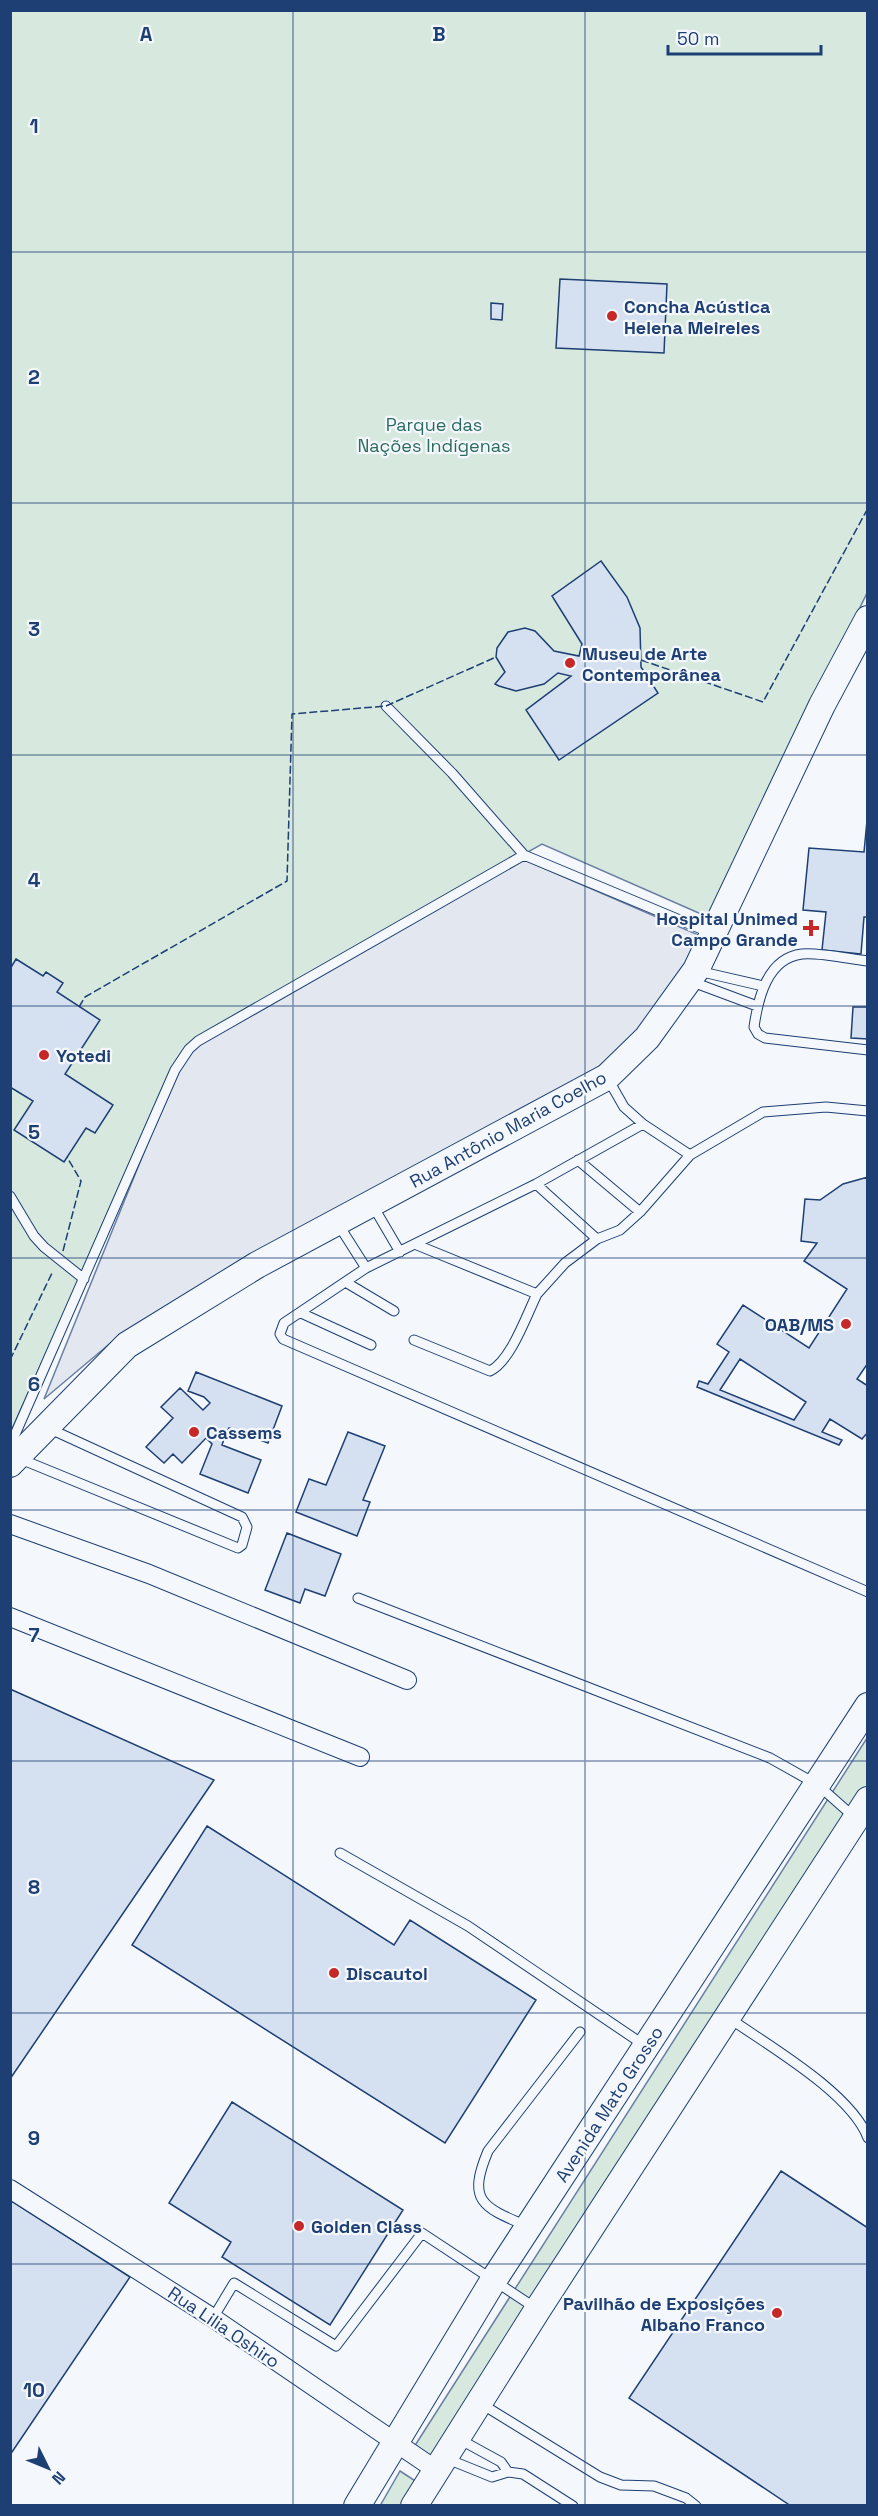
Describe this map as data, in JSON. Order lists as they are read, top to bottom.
{
  "streets": {
    "main road": ["Rua Antônio Maria Coelho", "Avenida Mato Grosso"],
    "street": ["Rua Lilia Oshiro"]
  },
  "crossings": [
    ["Avenida Mato Grosso", "Rua Lilia Oshiro"]
  ],
  "parks": ["Parque das Nações Indígenas"],
  "places": {
    "other": [
      "Concha Acústica Helena Meireles",
      "Museu de Arte Contemporânea",
      "Yotedi",
      "OAB/MS",
      "Cassems",
      "Discautol",
      "Golden Class",
      "Pavilhão de Exposições Albano Franco"
    ],
    "health": ["Hospital Unimed Campo Grande"]
  },
  "scale_bar": "50 m",
  "north": "bottom right",
  "grid": {
    "columns": ["A", "B"],
    "rows": [
      "1",
      "2",
      "3",
      "4",
      "5",
      "6",
      "7",
      "8",
      "9",
      "10"
    ]
  }
}
